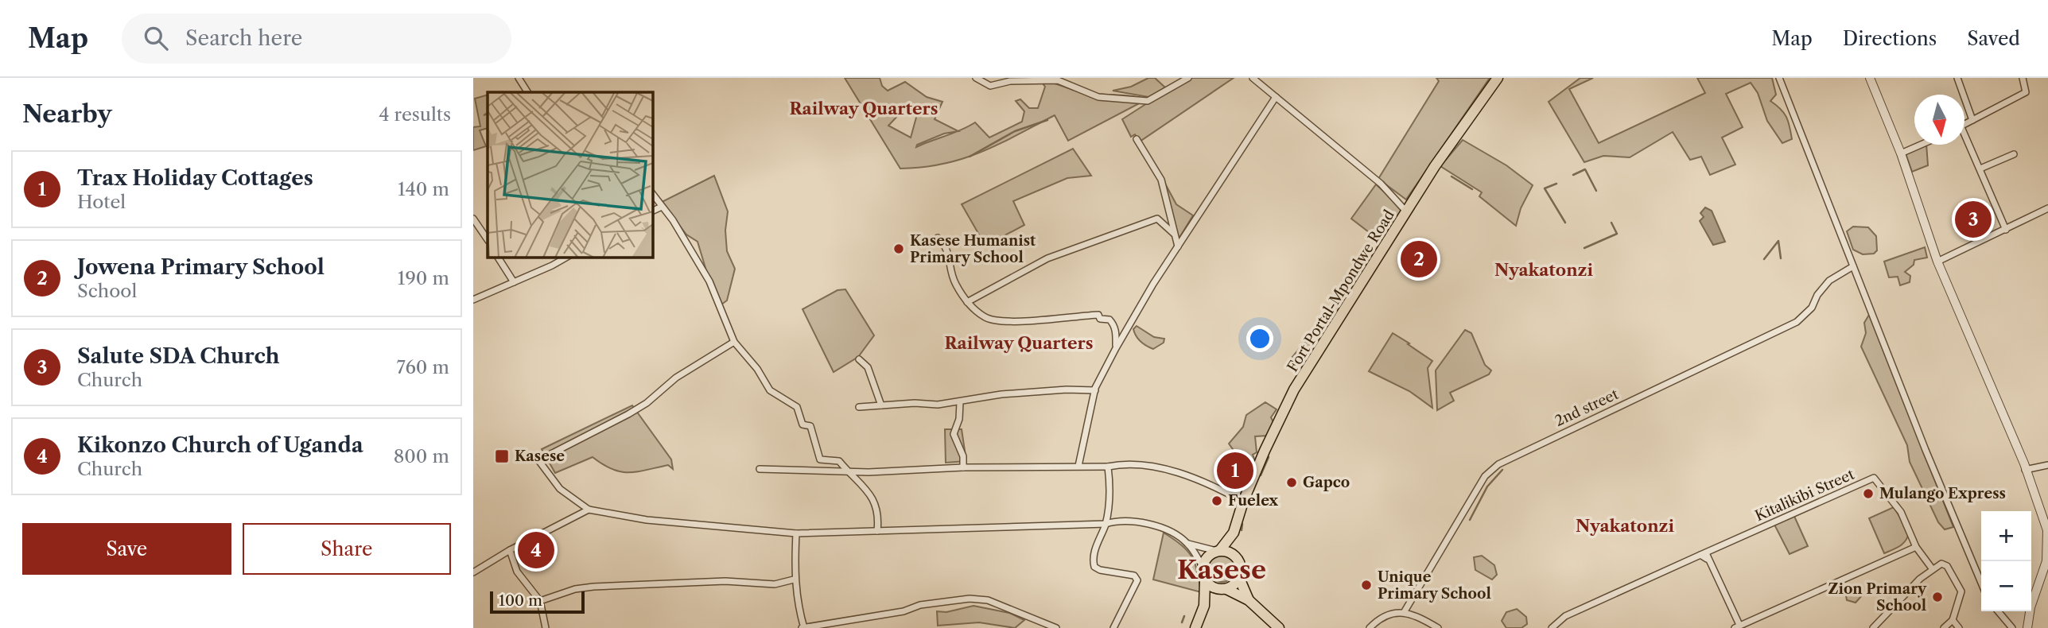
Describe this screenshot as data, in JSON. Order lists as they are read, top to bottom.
{
  "streets": {
    "main road": ["Fort Portal-Mpondwe Road"],
    "street": ["2nd street", "Kitalikibi Street"]
  },
  "districts": [
    "Railway Quarters",
    "Nyakatonzi",
    "Railway Quarters",
    "Nyakatonzi",
    "Kasese"
  ],
  "places": {
    "other": [
      "Kasese Humanist Primary School",
      "Gapco",
      "Mulango Express",
      "Fuelex",
      "Unique Primary School",
      "Zion Primary School"
    ],
    "transit": ["Kasese"]
  },
  "scale_bar": "100 m",
  "north": "bottom",
  "page": {
    "header": "Map",
    "search": "Search here",
    "nav": ["Map", "Directions", "Saved"],
    "heading": ["Nearby", "4 results"],
    "list": [
      {
        "mark": "1",
        "name": "Trax Holiday Cottages",
        "note": "Hotel",
        "value": "140 m"
      },
      {
        "mark": "2",
        "name": "Jowena Primary School",
        "note": "School",
        "value": "190 m"
      },
      {
        "mark": "3",
        "name": "Salute SDA Church",
        "note": "Church",
        "value": "760 m"
      },
      {
        "mark": "4",
        "name": "Kikonzo Church of Uganda",
        "note": "Church",
        "value": "800 m"
      }
    ],
    "pins": [
      "3",
      "2",
      "1",
      "4"
    ],
    "buttons": ["Save", "Share"],
    "map_buttons": ["+", "−"],
    "scale": "100 m"
  }
}
